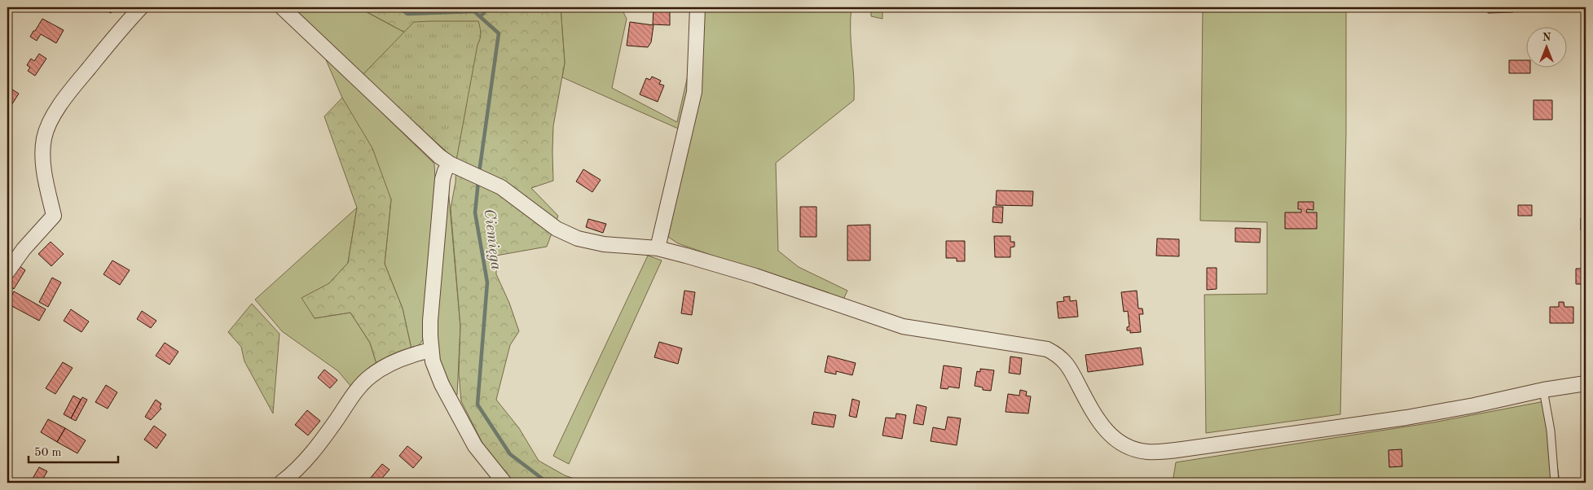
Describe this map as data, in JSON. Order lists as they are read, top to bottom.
{
  "water": ["Ciemięga"],
  "scale_bar": "50 m",
  "north": "top"
}
